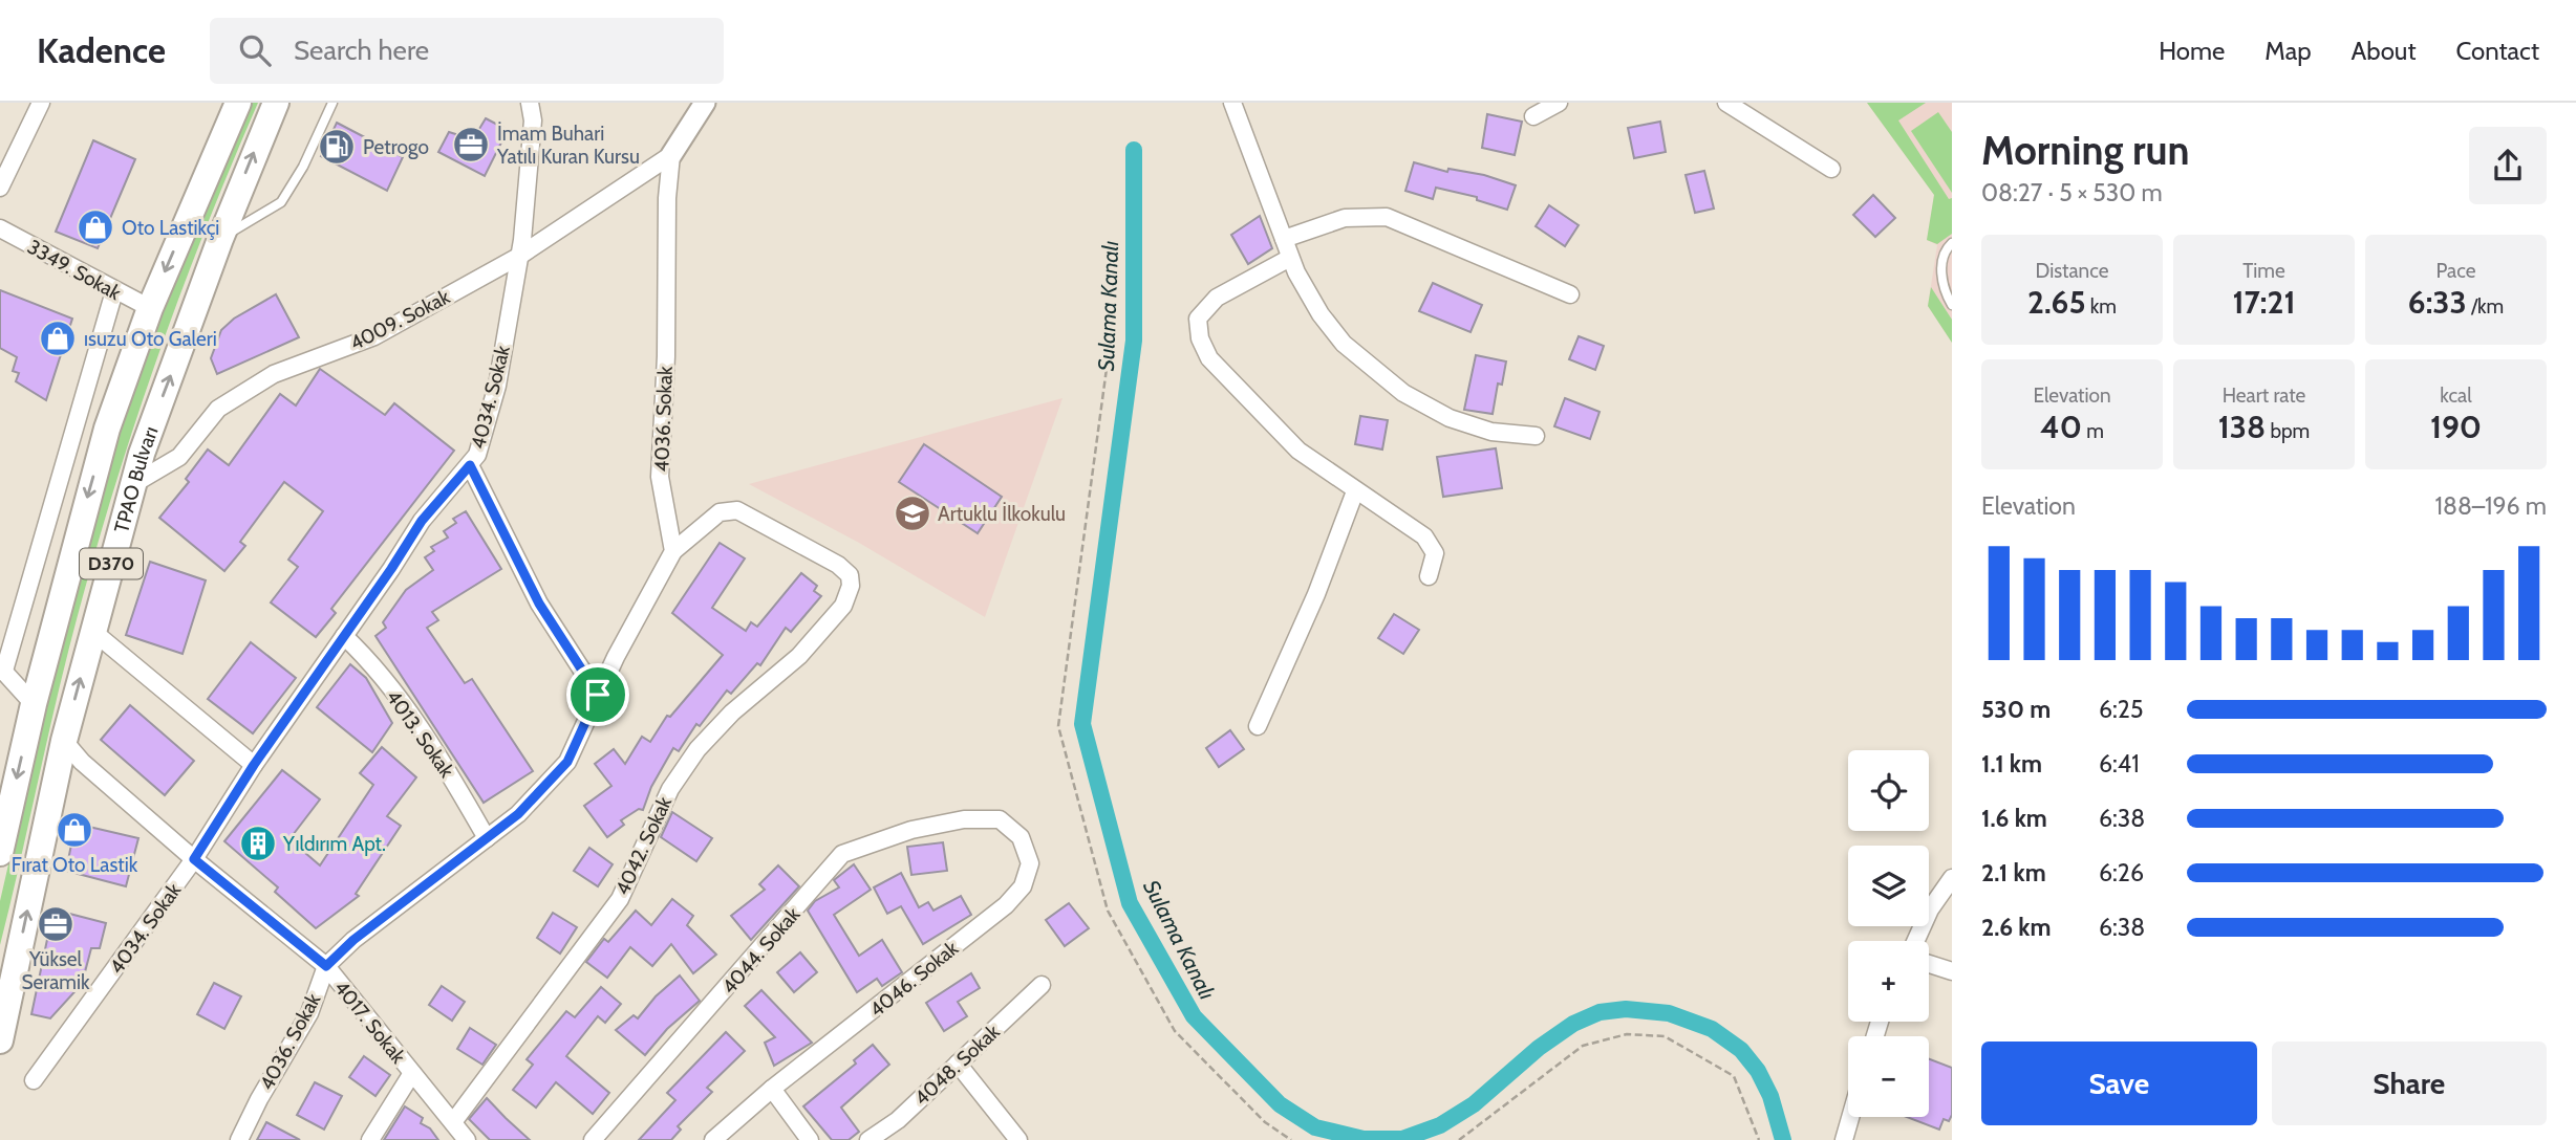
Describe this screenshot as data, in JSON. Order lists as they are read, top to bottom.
{
  "streets": {
    "highway": ["TPAO Bulvarı", "D370"],
    "street": [
      "3349. Sokak",
      "4009. Sokak",
      "4034. Sokak",
      "4036. Sokak",
      "4013. Sokak",
      "4042. Sokak",
      "4044. Sokak",
      "4046. Sokak",
      "4017. Sokak",
      "4048. Sokak"
    ]
  },
  "crossings": [
    ["3349. Sokak", "TPAO Bulvarı"],
    ["4009. Sokak", "4034. Sokak"],
    ["4009. Sokak", "4036. Sokak"],
    ["4009. Sokak", "TPAO Bulvarı"],
    ["4034. Sokak", "4013. Sokak"],
    ["4034. Sokak", "4017. Sokak"],
    ["4036. Sokak", "4013. Sokak"],
    ["4036. Sokak", "4042. Sokak"],
    ["4036. Sokak", "4017. Sokak"],
    ["TPAO Bulvarı", "4017. Sokak"],
    ["4042. Sokak", "4017. Sokak"],
    ["4044. Sokak", "4046. Sokak"]
  ],
  "water": ["Sulama Kanalı"],
  "places": {
    "office": ["İmam Buhari Yatılı Kuran Kursu", "Yüksel Seramik"],
    "fuel station": ["Petrogo"],
    "shop": ["Oto Lastikçi", "ısuzu Oto Galeri", "Fırat Oto Lastik"],
    "school or university": ["Artuklu İlkokulu"],
    "building": ["Yıldırım Apt."]
  },
  "page": {
    "header": "Kadence",
    "search": "Search here",
    "nav": [
      "Home",
      "Map",
      "About",
      "Contact"
    ],
    "heading": ["Morning run", "08:27 · 5 × 530 m"],
    "stats": [
      ["Distance", "2.65 km"],
      ["Time", "17:21"],
      ["Pace", "6:33 /km"],
      ["Elevation", "40 m"],
      ["Heart rate", "138 bpm"],
      ["kcal", "190"]
    ],
    "chart": ["Elevation", "188–196 m"],
    "list": [
      {
        "name": "530 m",
        "note": "6:25"
      },
      {
        "name": "1.1 km",
        "note": "6:41"
      },
      {
        "name": "1.6 km",
        "note": "6:38"
      },
      {
        "name": "2.1 km",
        "note": "6:26"
      },
      {
        "name": "2.6 km",
        "note": "6:38"
      }
    ],
    "map_buttons": ["+", "−"],
    "buttons": ["Save", "Share"]
  }
}
